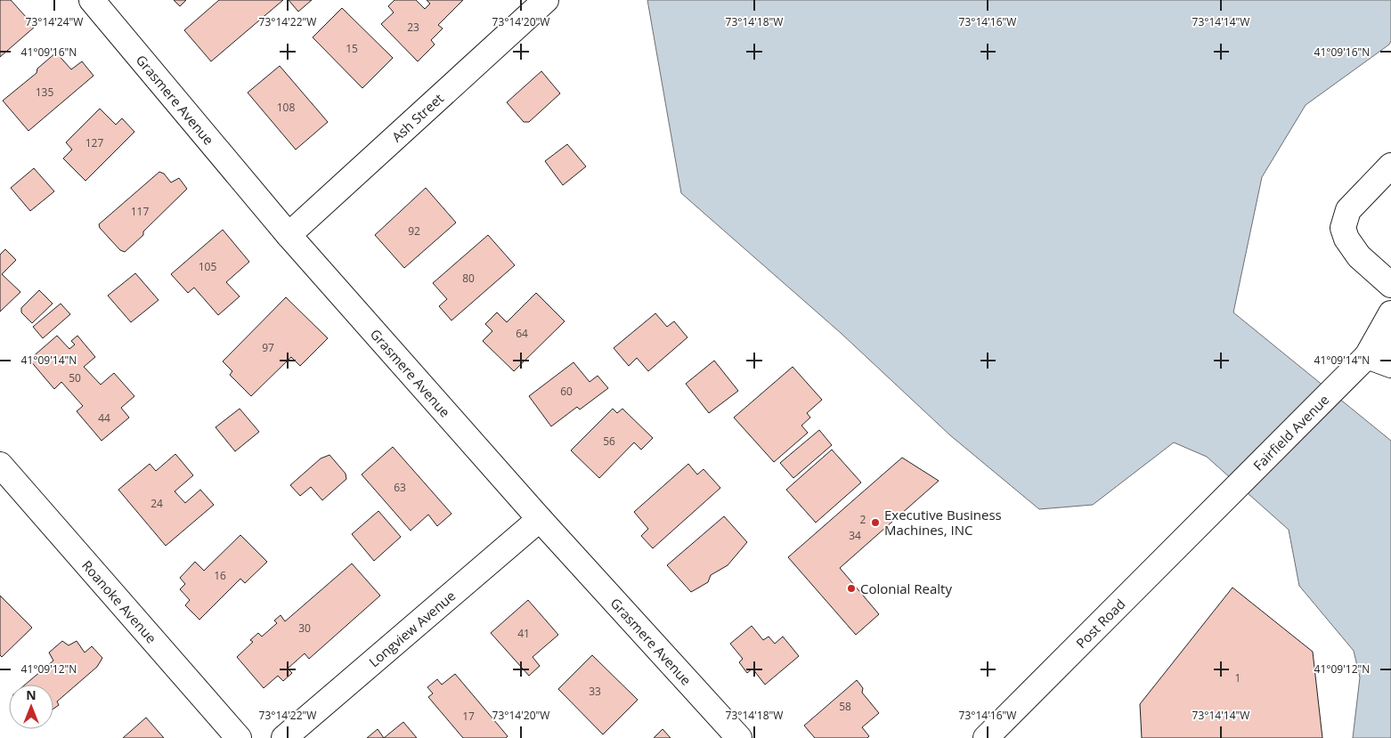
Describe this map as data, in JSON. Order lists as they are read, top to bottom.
{
  "streets": {
    "street": [
      "Grasmere Avenue",
      "Ash Street",
      "Fairfield Avenue",
      "Roanoke Avenue",
      "Post Road",
      "Longview Avenue"
    ]
  },
  "crossings": [
    ["Grasmere Avenue", "Ash Street"],
    ["Grasmere Avenue", "Longview Avenue"],
    ["Fairfield Avenue", "Post Road"]
  ],
  "places": ["Executive Business Machines, INC", "Colonial Realty"],
  "house_numbers": [
    "23",
    "15",
    "135",
    "108",
    "127",
    "117",
    "92",
    "105",
    "80",
    "64",
    "97",
    "50",
    "60",
    "44",
    "56",
    "63",
    "24",
    "2",
    "34",
    "16",
    "30",
    "41",
    "1",
    "33",
    "58",
    "17"
  ],
  "north": "top",
  "coordinates": [
    "73°14'24\"W",
    "73°14'22\"W",
    "73°14'20\"W",
    "73°14'18\"W",
    "73°14'16\"W",
    "73°14'14\"W",
    "41°09'16\"N",
    "41°09'14\"N",
    "41°09'12\"N"
  ]
}
